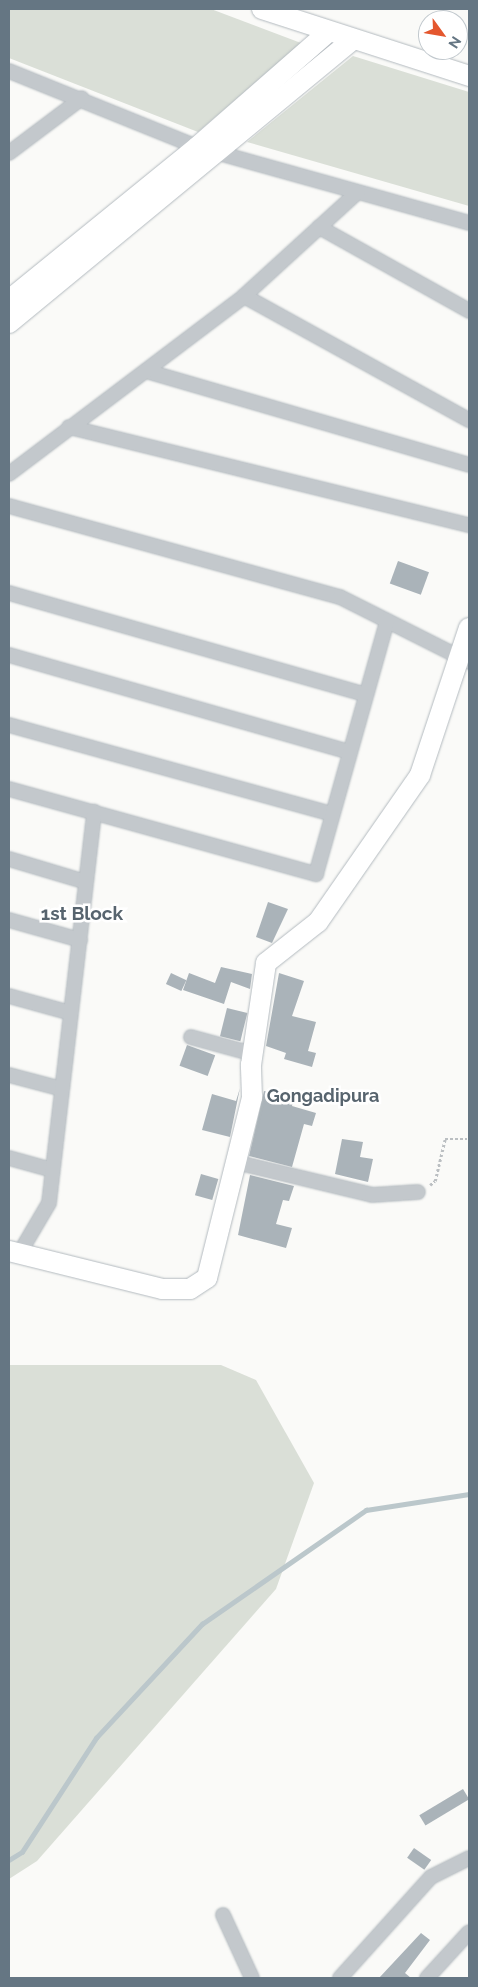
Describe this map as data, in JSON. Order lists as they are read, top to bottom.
{
  "districts": ["1st Block", "Gongadipura"],
  "north": "bottom right"
}
